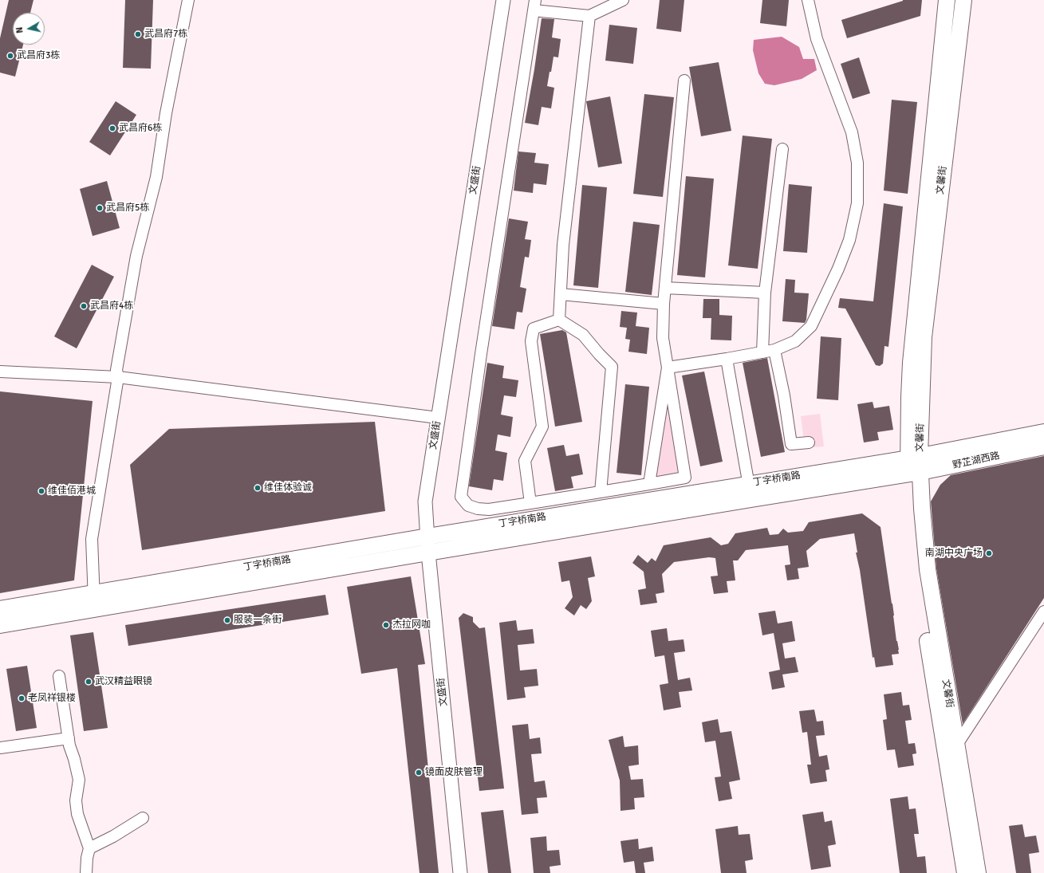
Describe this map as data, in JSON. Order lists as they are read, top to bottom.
{
  "streets": {
    "main road": ["文馨街", "野芷湖西路", "丁字桥南路"],
    "street": ["文盛街"]
  },
  "crossings": [
    ["文盛街", "丁字桥南路"],
    ["文馨街", "野芷湖西路"],
    ["文馨街", "丁字桥南路"],
    ["野芷湖西路", "丁字桥南路"]
  ],
  "places": [
    "武昌府7栋",
    "武昌府3栋",
    "武昌府6栋",
    "武昌府5栋",
    "武昌府4栋",
    "维佳体验诚",
    "维佳佰港城",
    "南湖中央广场",
    "服装一条街",
    "杰拉网咖",
    "武汉精益眼镜",
    "老凤祥银楼",
    "镜面皮肤管理"
  ],
  "north": "left"
}
